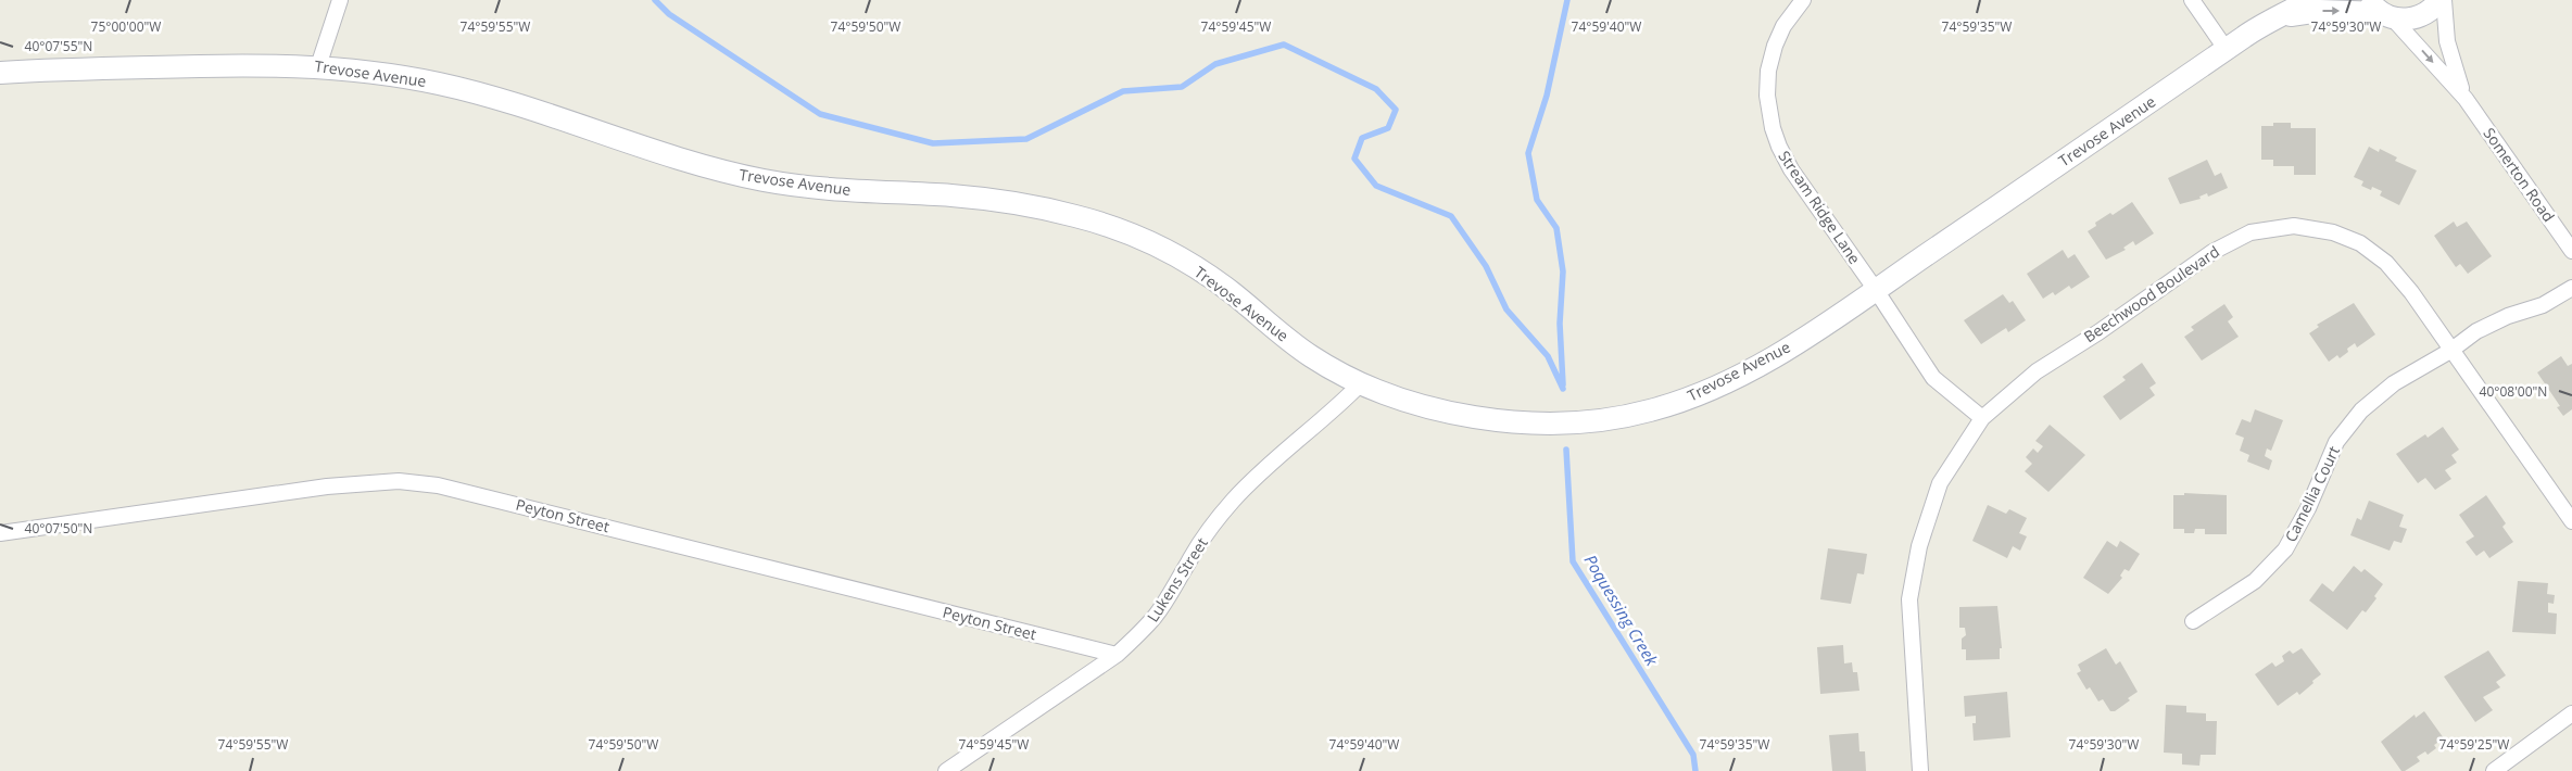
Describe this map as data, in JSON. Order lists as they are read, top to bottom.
{
  "streets": {
    "street": [
      "Trevose Avenue",
      "Somerton Road",
      "Stream Ridge Lane",
      "Beechwood Boulevard",
      "Camellia Court",
      "Peyton Street",
      "Lukens Street"
    ]
  },
  "crossings": [
    ["Trevose Avenue", "Somerton Road"],
    ["Trevose Avenue", "Stream Ridge Lane"],
    ["Trevose Avenue", "Lukens Street"],
    ["Stream Ridge Lane", "Beechwood Boulevard"],
    ["Beechwood Boulevard", "Camellia Court"],
    ["Peyton Street", "Lukens Street"]
  ],
  "water": ["Poquessing Creek"],
  "coordinates": [
    "75°00'00\"W",
    "74°59'55\"W",
    "74°59'50\"W",
    "74°59'45\"W",
    "74°59'40\"W",
    "74°59'35\"W",
    "74°59'30\"W",
    "40°07'55\"N",
    "40°08'00\"N",
    "40°07'50\"N",
    "74°59'25\"W"
  ]
}
